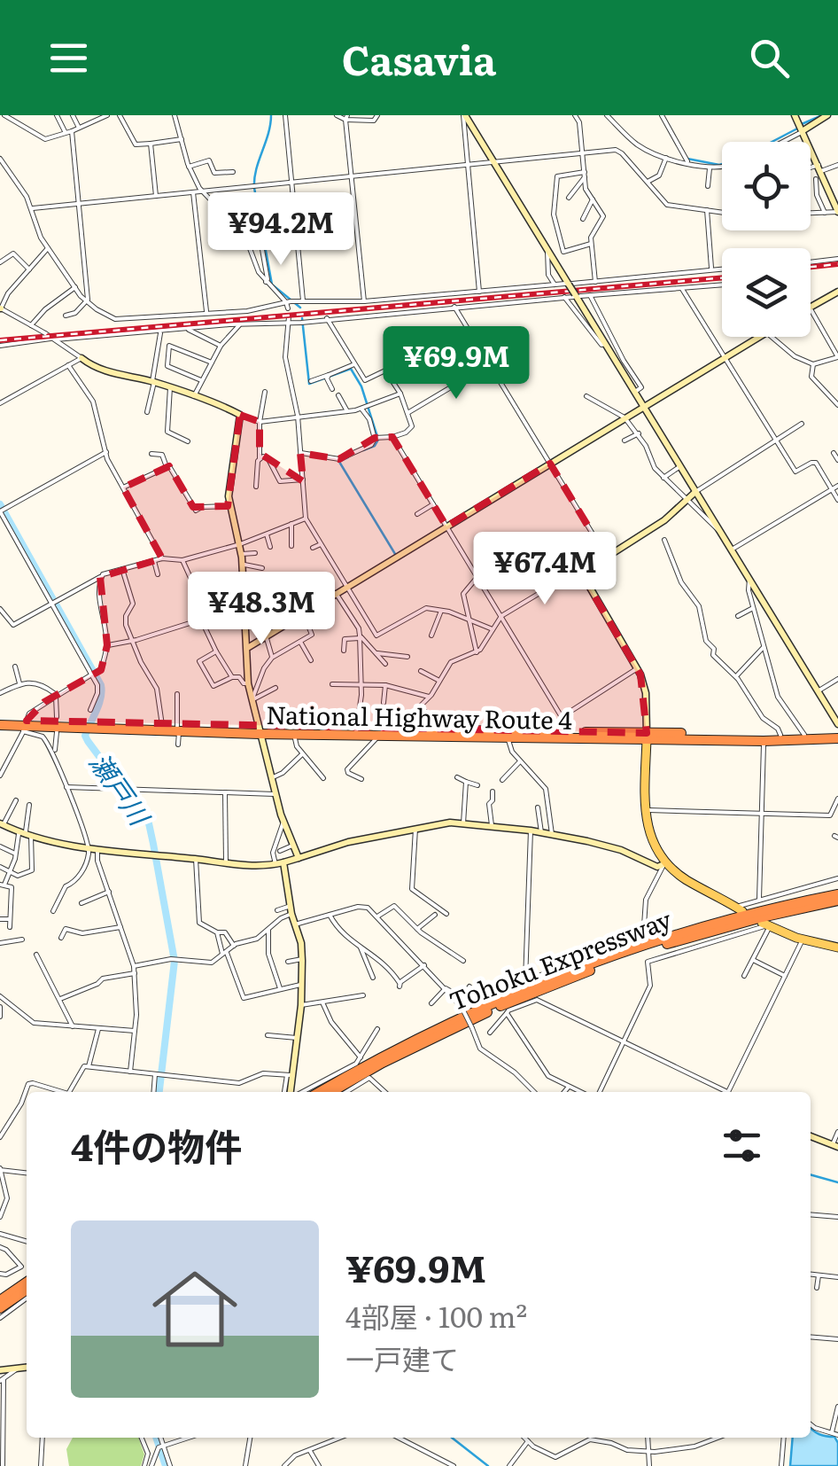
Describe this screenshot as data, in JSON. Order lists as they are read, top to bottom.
{
  "streets": {
    "highway": ["National Highway Route 4", "Tohoku Expressway"]
  },
  "water": ["瀬戸川"],
  "page": {
    "header": "Casavia",
    "price": [
      "¥94.2M",
      "¥69.9M",
      "¥67.4M",
      "¥48.3M"
    ],
    "heading": "4件の物件",
    "list": [
      {
        "name": "¥69.9M",
        "note": "4部屋 · 100 m² · 一戸建て"
      }
    ]
  }
}
